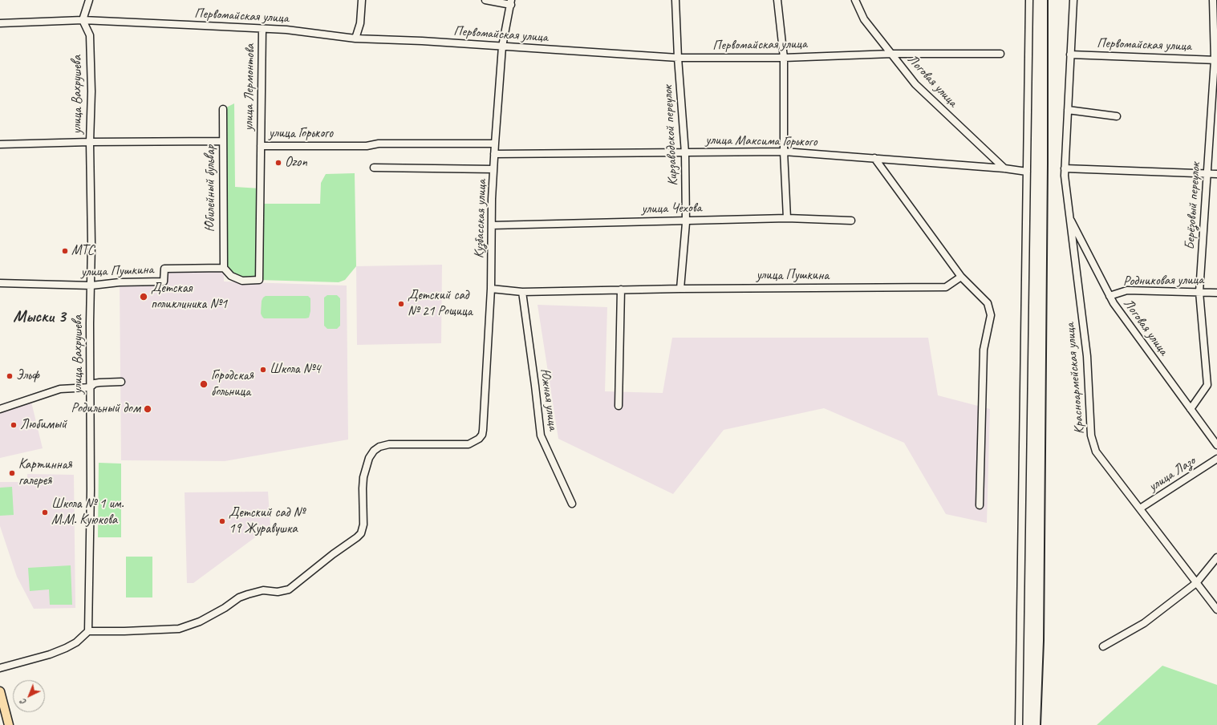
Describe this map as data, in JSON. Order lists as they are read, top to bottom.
{
  "streets": {
    "street": [
      "Первомайская улица",
      "Логовая улица",
      "улица Лермонтова",
      "улица Вахрушева",
      "улица Горького",
      "Кирзаводской переулок",
      "улица Максима Горького",
      "Юбилейный бульвар",
      "Берёзовый переулок",
      "улица Чехова",
      "Кузбасская улица",
      "улица Пушкина",
      "Родниковая улица",
      "Красноармейская улица",
      "Южная улица",
      "улица Лазо"
    ]
  },
  "crossings": [
    ["Первомайская улица", "Логовая улица"],
    ["Первомайская улица", "улица Лермонтова"],
    ["Первомайская улица", "улица Вахрушева"],
    ["Первомайская улица", "Кирзаводской переулок"],
    ["Первомайская улица", "Берёзовый переулок"],
    ["Первомайская улица", "Кузбасская улица"],
    ["Первомайская улица", "Красноармейская улица"],
    ["Логовая улица", "улица Максима Горького"],
    ["Логовая улица", "Берёзовый переулок"],
    ["Логовая улица", "Родниковая улица"],
    ["Логовая улица", "Красноармейская улица"],
    ["улица Лермонтова", "улица Горького"],
    ["улица Вахрушева", "Кузбасская улица"],
    ["улица Вахрушева", "улица Пушкина"],
    ["улица Горького", "Юбилейный бульвар"],
    ["улица Горького", "Кузбасская улица"],
    ["улица Горького", "улица Пушкина"],
    ["Кирзаводской переулок", "улица Максима Горького"],
    ["Кирзаводской переулок", "улица Чехова"],
    ["Кирзаводской переулок", "улица Пушкина"],
    ["улица Максима Горького", "Кузбасская улица"],
    ["Юбилейный бульвар", "улица Пушкина"],
    ["Берёзовый переулок", "Родниковая улица"],
    ["улица Чехова", "Кузбасская улица"],
    ["Кузбасская улица", "улица Пушкина"],
    ["улица Пушкина", "Южная улица"],
    ["Красноармейская улица", "улица Лазо"]
  ],
  "districts": ["Мыски 3"],
  "places": [
    "Ozon",
    "МТС",
    "Детская поликлиника №1",
    "Детский сад № 21 Рощица",
    "Школа №4",
    "Эльф",
    "Городская больница",
    "Родильный дом",
    "Любимый",
    "Картинная галерея",
    "Школа № 1 им. М.М. Куюкова",
    "Детский сад № 19 Журавушка"
  ],
  "north": "bottom left"
}
